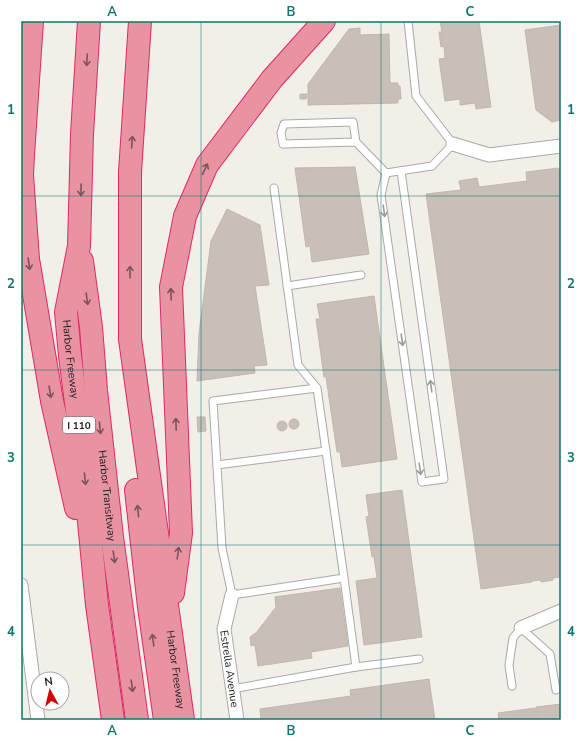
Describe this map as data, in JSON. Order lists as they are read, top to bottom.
{
  "streets": {
    "highway": ["Harbor Freeway", "I 110", "Harbor Transitway"],
    "street": ["Estrella Avenue"]
  },
  "crossings": [
    ["Harbor Freeway", "Harbor Transitway"]
  ],
  "north": "top",
  "grid": {
    "columns": ["A", "B", "C"],
    "rows": [
      "1",
      "2",
      "3",
      "4"
    ]
  }
}
